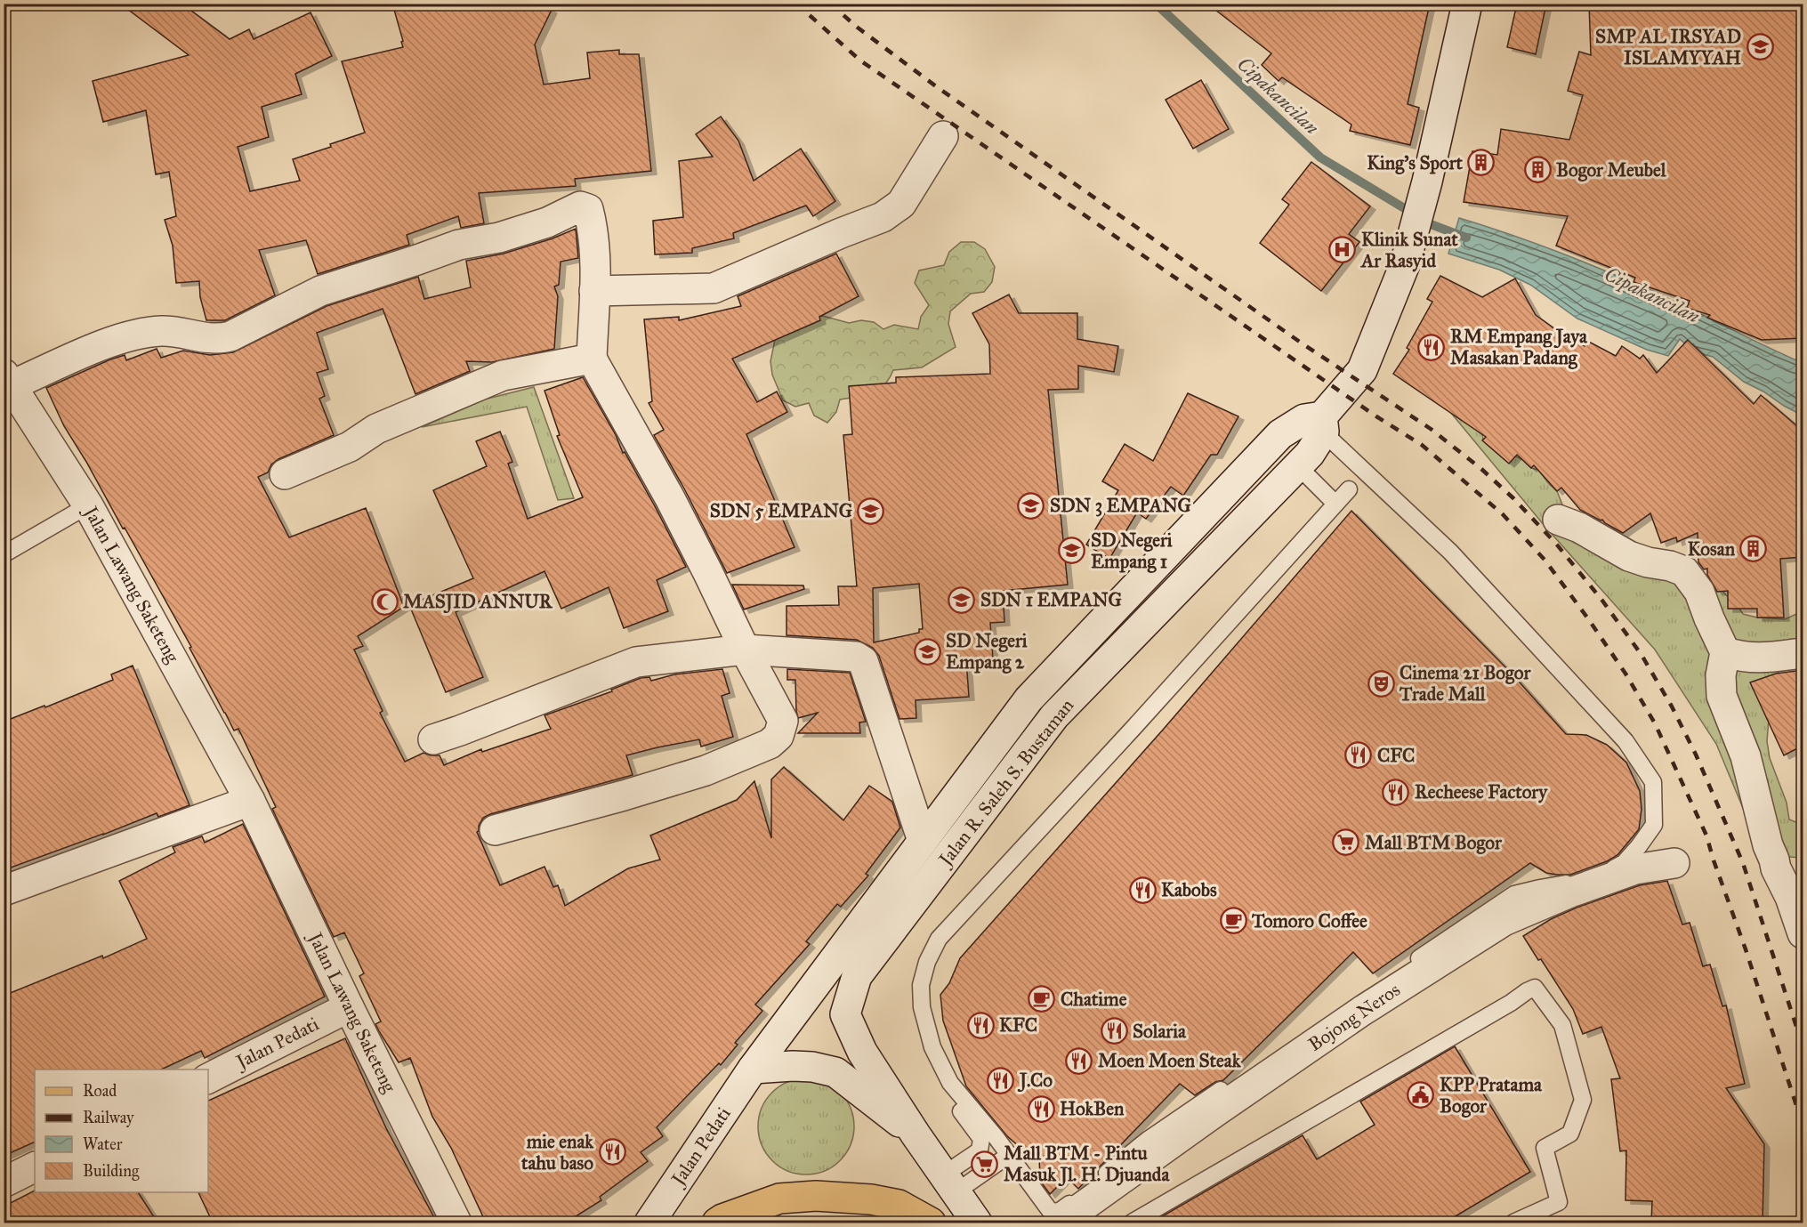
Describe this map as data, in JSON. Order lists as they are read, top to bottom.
{
  "streets": {
    "street": [
      "Jalan Lawang Saketeng",
      "Jalan R. Saleh S. Bustaman",
      "Bojong Neros",
      "Jalan Pedati"
    ]
  },
  "crossings": [
    ["Jalan Lawang Saketeng", "Jalan Pedati"],
    ["Jalan R. Saleh S. Bustaman", "Jalan Pedati"]
  ],
  "water": ["Cipakancilan"],
  "places": {
    "school or university": [
      "SMP AL IRSYAD ISLAMYYAH",
      "SDN 3 EMPANG",
      "SDN 5 EMPANG",
      "SD Negeri Empang 1",
      "SDN 1 EMPANG",
      "SD Negeri Empang 2"
    ],
    "building": ["King's Sport", "Bogor Meubel", "Kosan"],
    "hospital": ["Klinik Sunat Ar Rasyid"],
    "restaurant": [
      "RM Empang Jaya Masakan Padang",
      "CFC",
      "Recheese Factory",
      "Kabobs",
      "KFC",
      "Solaria",
      "Moen Moen Steak",
      "J.Co",
      "HokBen",
      "mie enak tahu baso"
    ],
    "mosque": ["MASJID ANNUR"],
    "theatre": ["Cinema 21 Bogor Trade Mall"],
    "supermarket": ["Mall BTM Bogor", "Mall BTM - Pintu Masuk Jl. H. Djuanda"],
    "cafe": ["Tomoro Coffee", "Chatime"],
    "public building": ["KPP Pratama Bogor"]
  },
  "legend": [
    "Road",
    "Railway",
    "Water",
    "Building"
  ]
}
